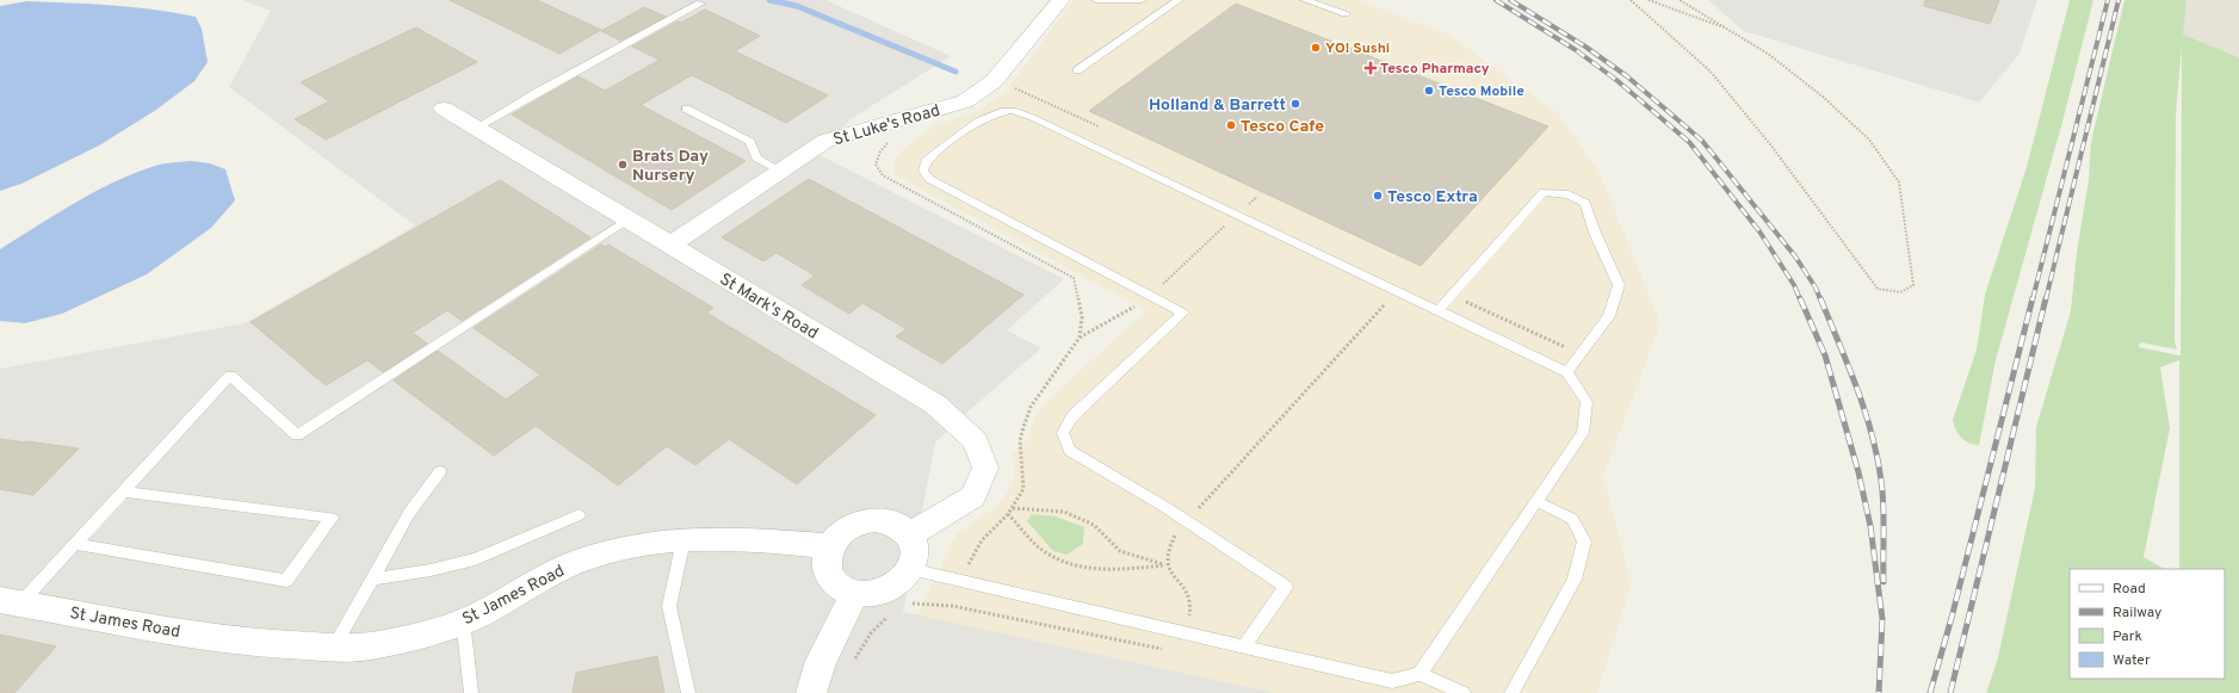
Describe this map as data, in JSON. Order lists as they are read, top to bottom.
{
  "streets": {
    "street": ["St Luke's Road", "St Mark's Road", "St James Road"]
  },
  "crossings": [
    ["St Luke's Road", "St Mark's Road"],
    ["St Mark's Road", "St James Road"]
  ],
  "places": {
    "other": [
      "YO! Sushi",
      "Tesco Mobile",
      "Holland & Barrett",
      "Tesco Cafe",
      "Brats Day Nursery",
      "Tesco Extra"
    ],
    "health": ["Tesco Pharmacy"]
  },
  "legend": [
    "Road",
    "Railway",
    "Park",
    "Water"
  ]
}
